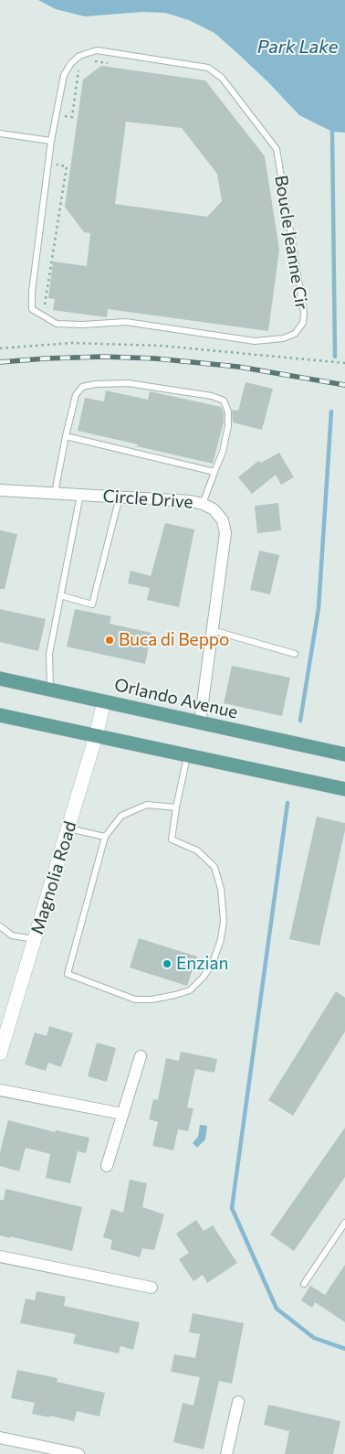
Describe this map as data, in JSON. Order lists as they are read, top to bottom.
{
  "streets": {
    "main road": ["Orlando Avenue"],
    "street": ["Circle Drive", "Magnolia Road"],
    "lane": ["Boucle Jeanne Cir"]
  },
  "crossings": [
    ["Circle Drive", "Orlando Avenue"],
    ["Orlando Avenue", "Magnolia Road"]
  ],
  "water": ["Park Lake"],
  "places": ["Buca di Beppo", "Enzian"]
}
